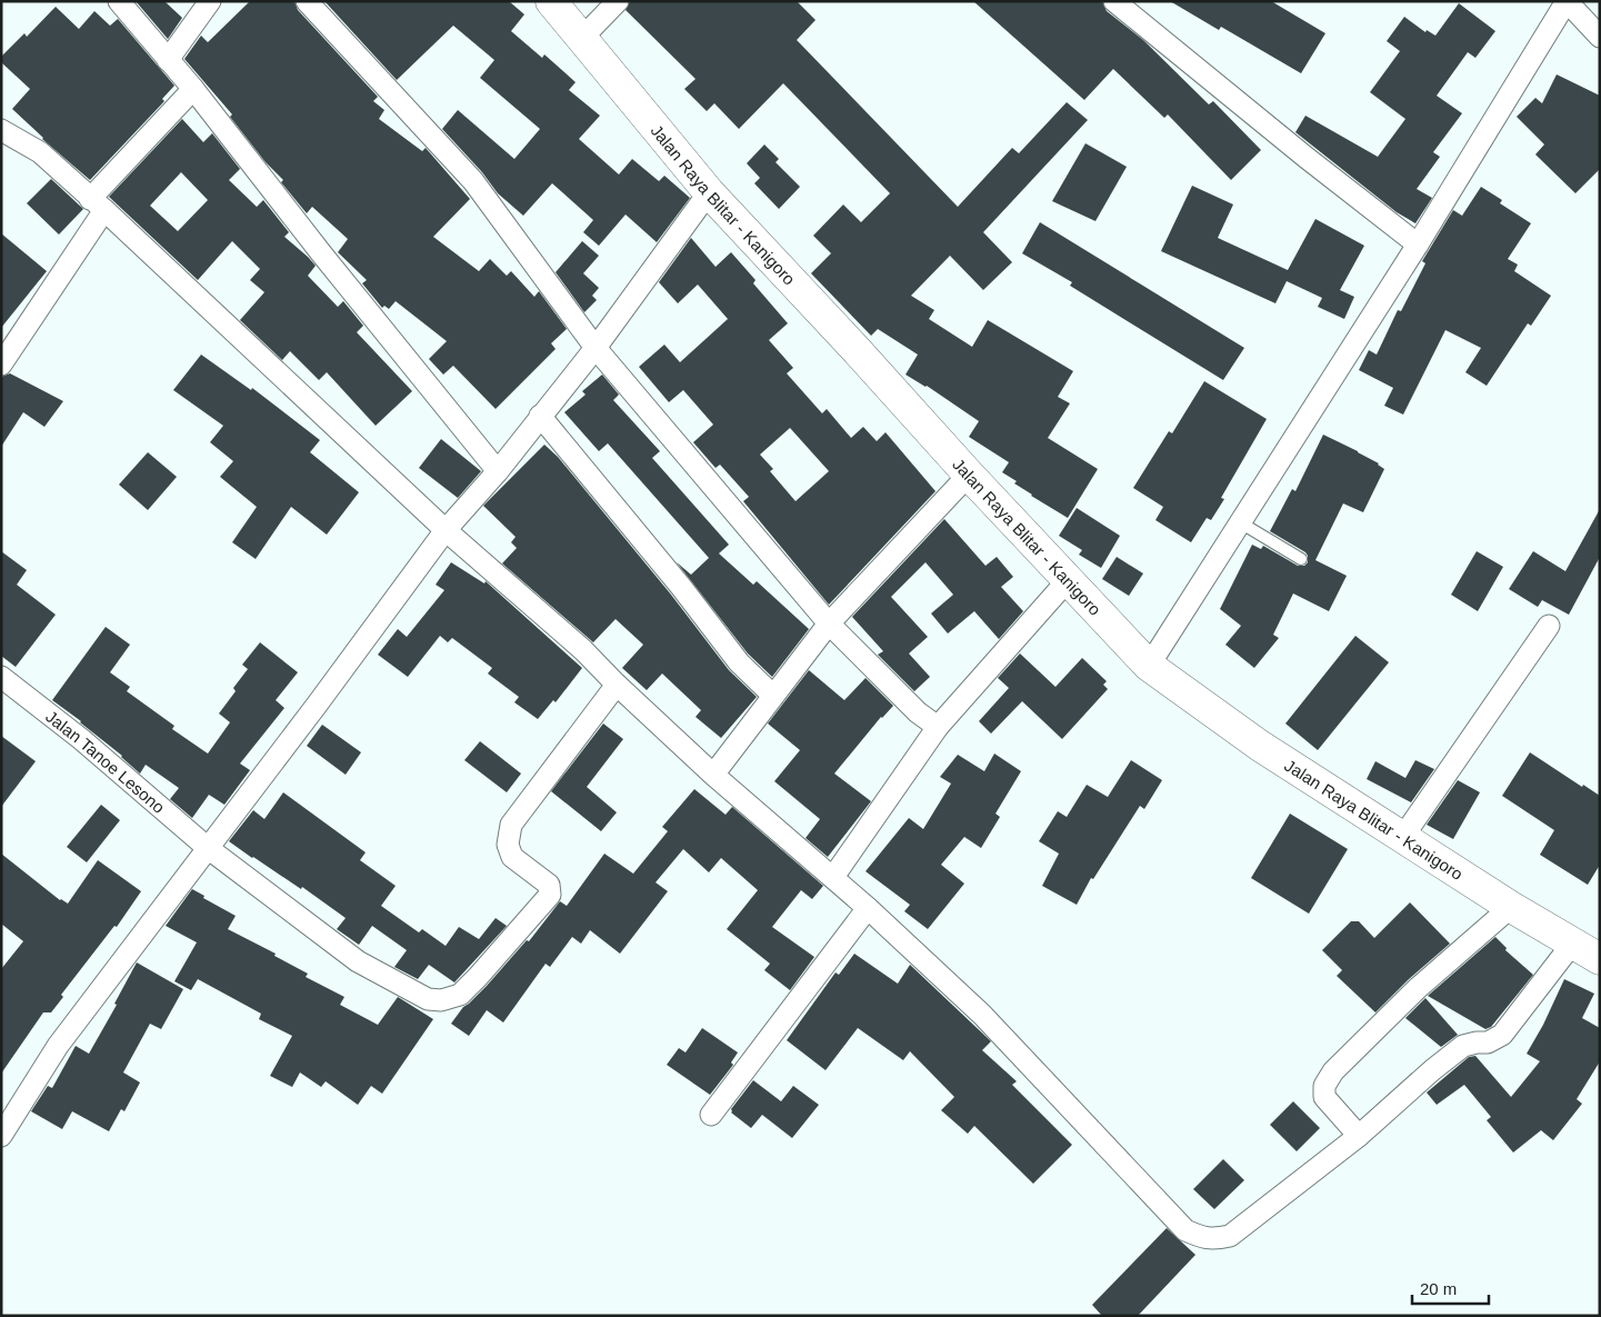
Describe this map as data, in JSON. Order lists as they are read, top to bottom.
{
  "streets": {
    "main road": ["Jalan Raya Blitar - Kanigoro"],
    "street": ["Jalan Tanoe Lesono"]
  },
  "scale_bar": "20 m"
}
